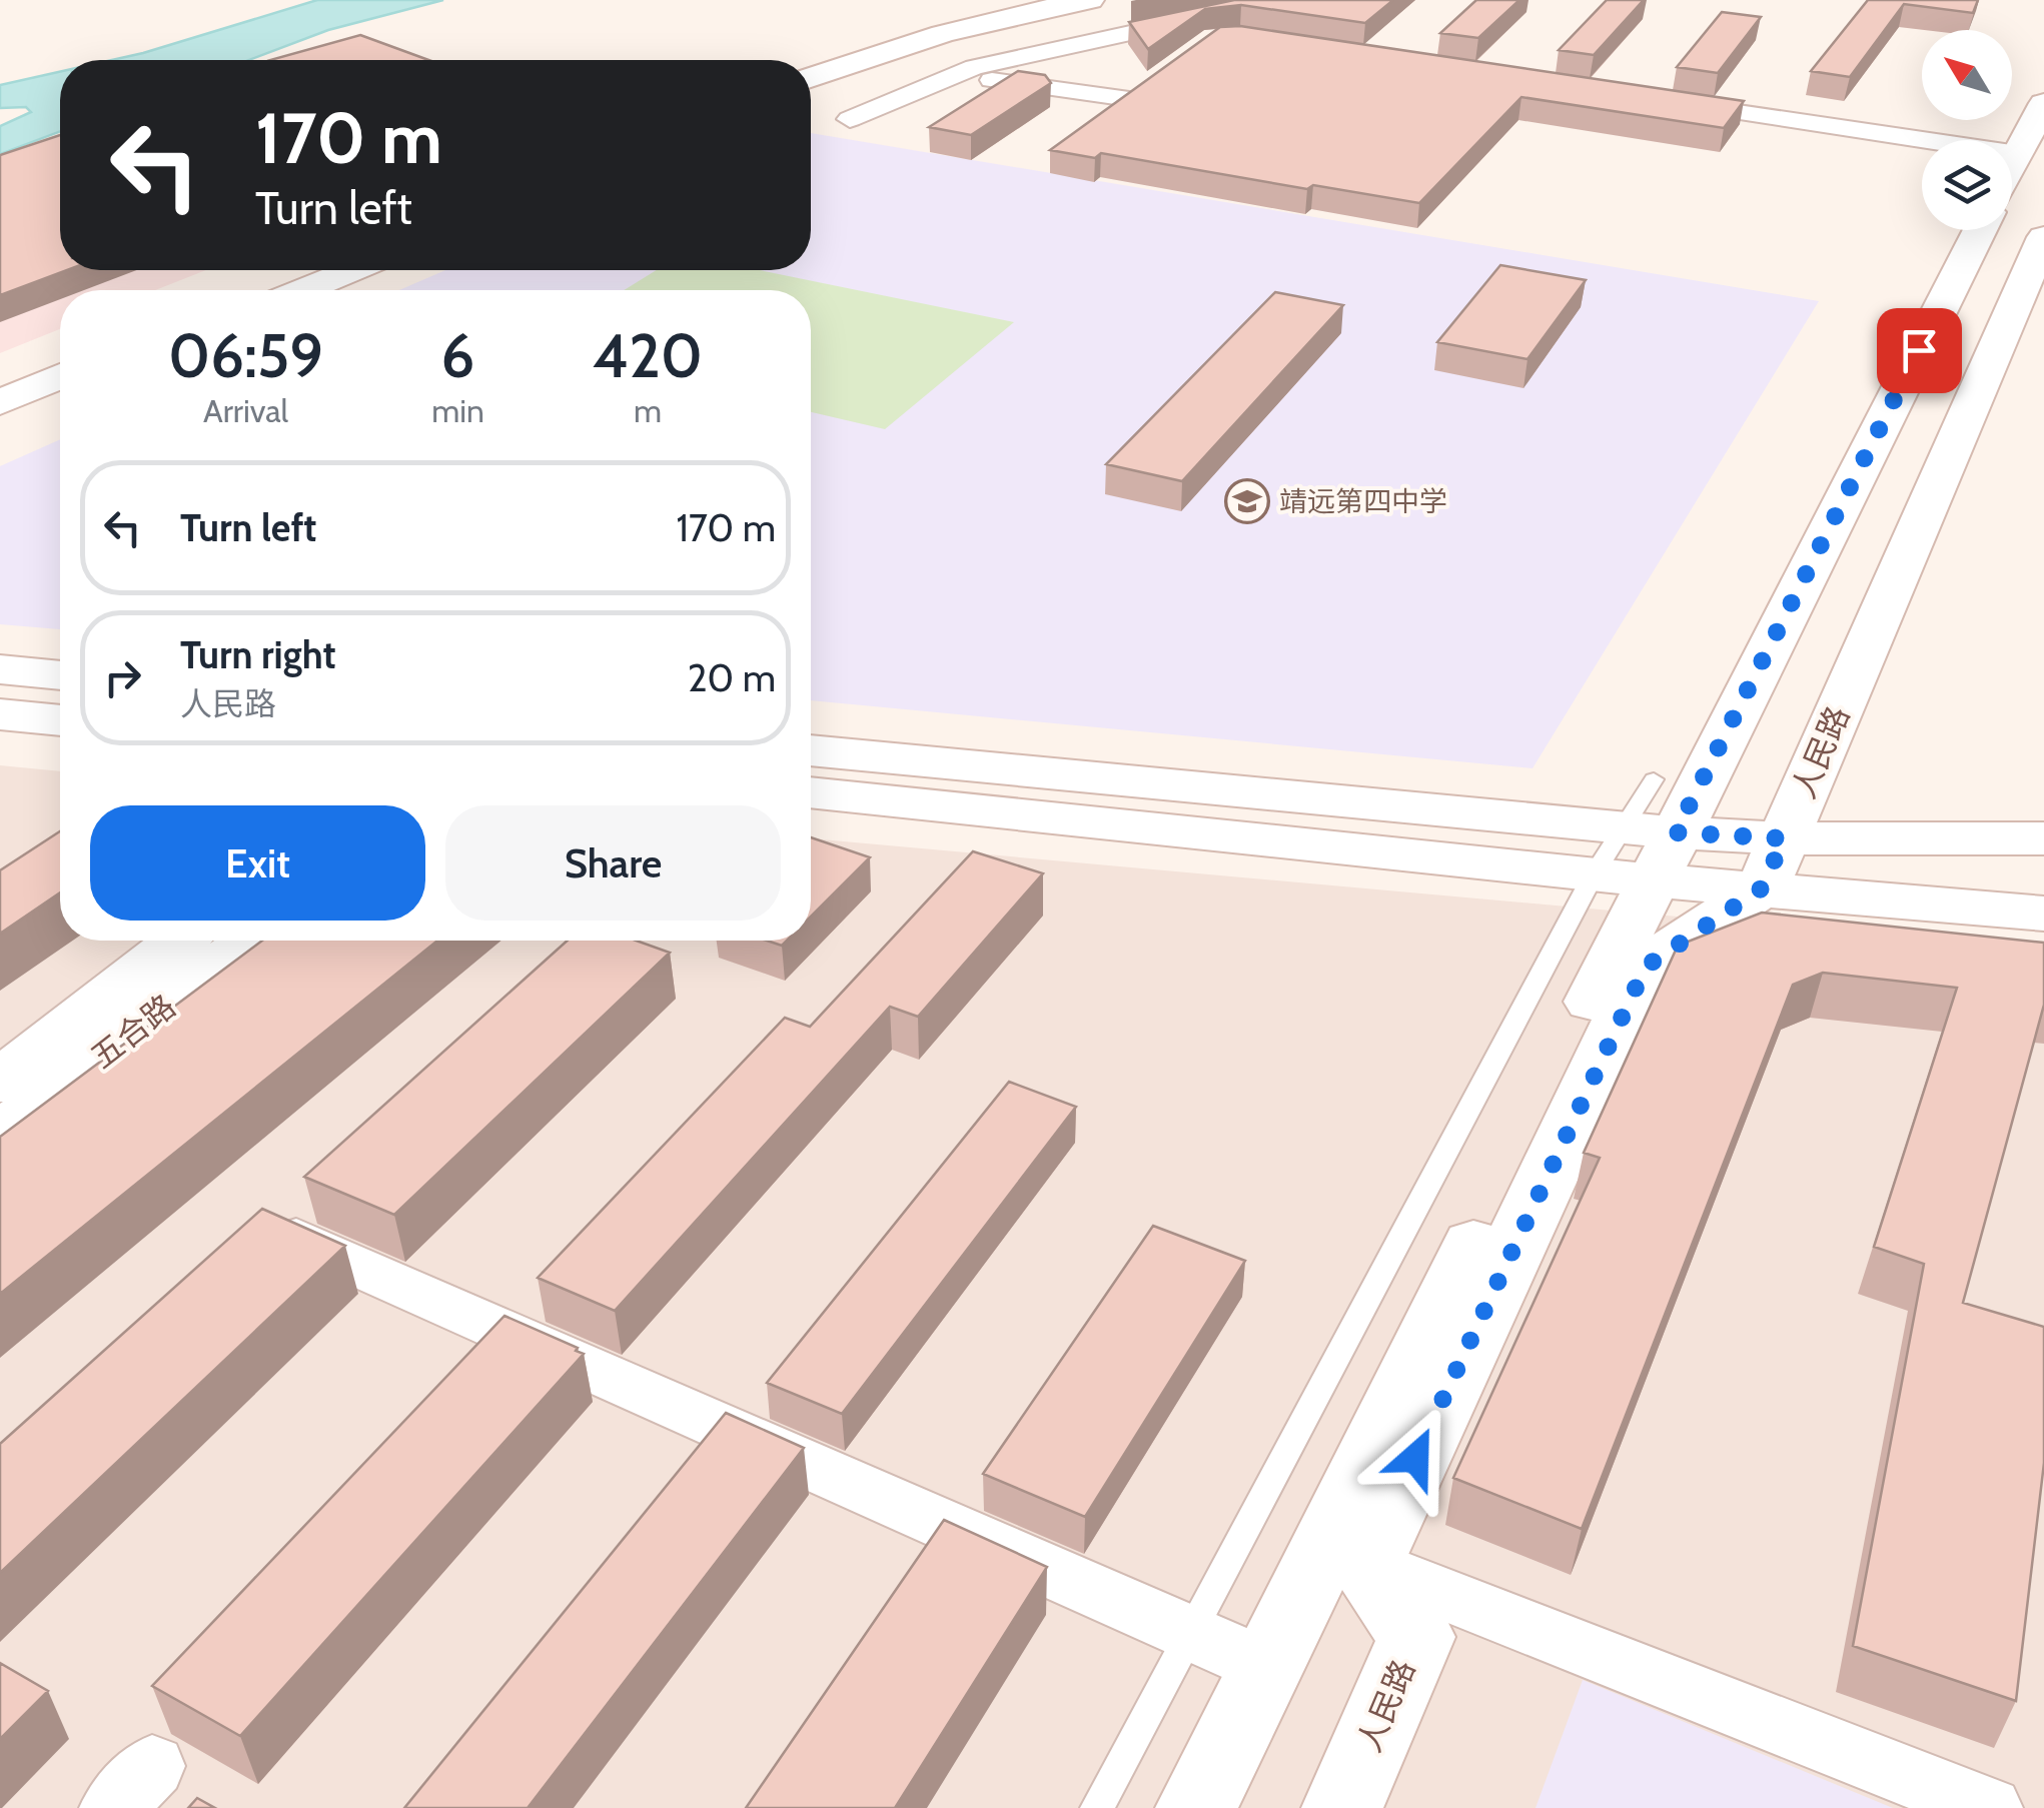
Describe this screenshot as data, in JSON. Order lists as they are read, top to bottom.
{
  "streets": {
    "main road": ["人民路", "五合路"]
  },
  "places": {
    "school or university": ["靖远第四中学"]
  },
  "north": "top left",
  "page": {
    "turn": ["170 m", "Turn left"],
    "eta": [
      "06:59",
      "Arrival",
      "6",
      "min",
      "420",
      "m"
    ],
    "list": [
      {
        "name": "Turn left",
        "value": "170 m"
      },
      {
        "name": "Turn right",
        "note": "人民路",
        "value": "20 m"
      }
    ],
    "buttons": ["Exit", "Share"]
  }
}
